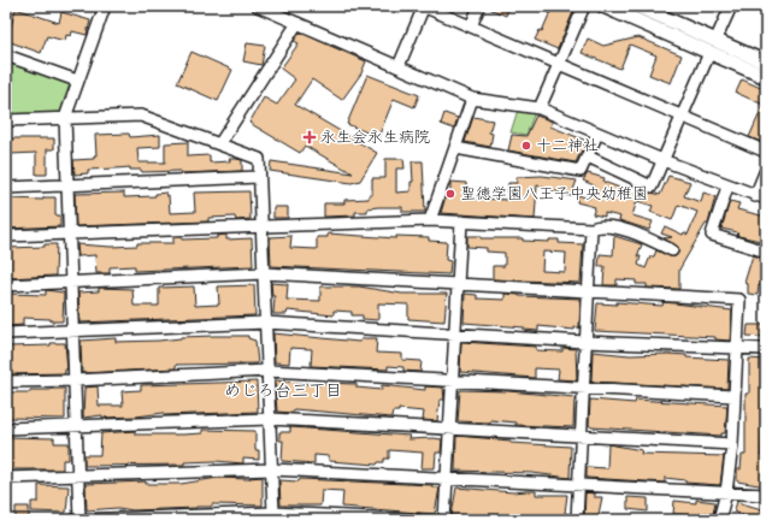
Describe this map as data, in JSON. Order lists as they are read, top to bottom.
{
  "districts": ["めじろ台三丁目"],
  "places": {
    "health": ["永生会永生病院"],
    "other": ["十二神社", "聖徳学園八王子中央幼稚園"]
  }
}
